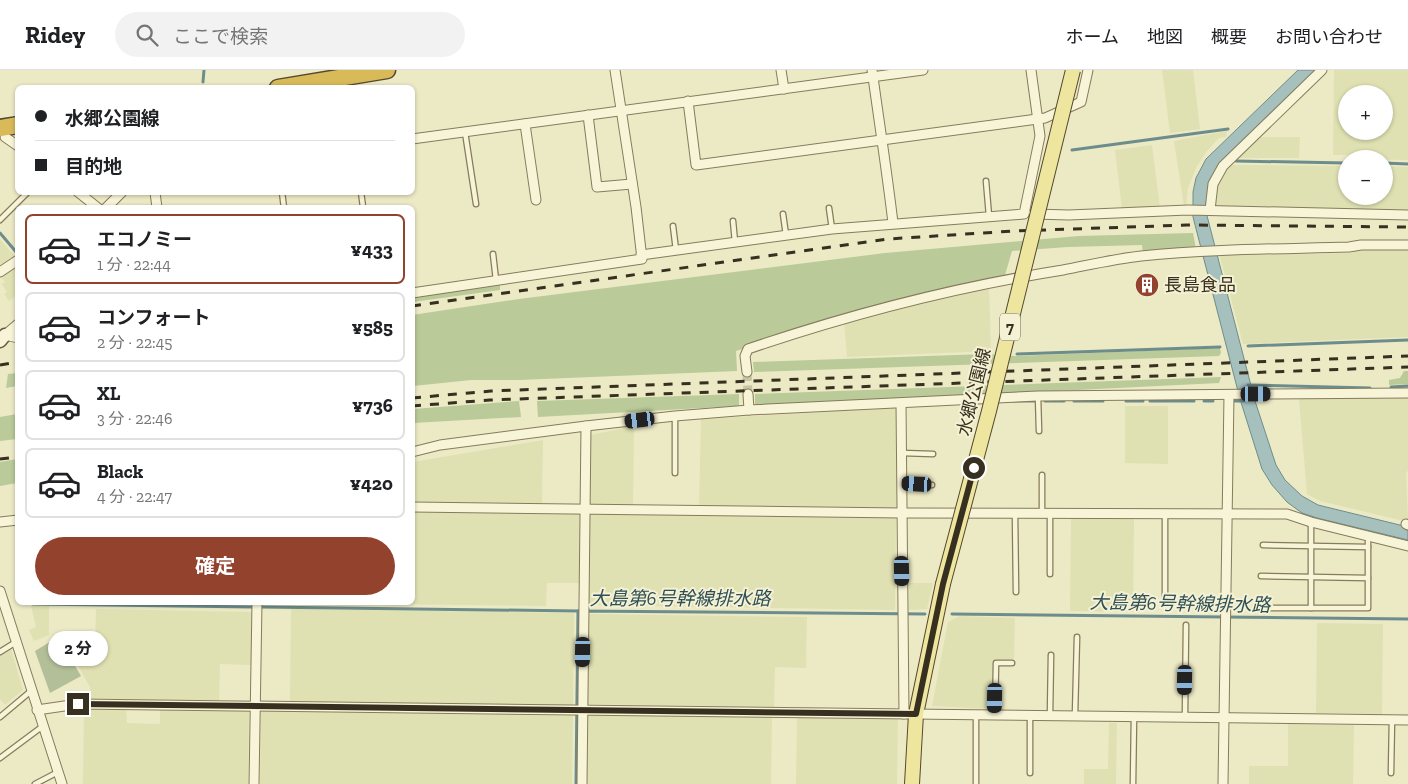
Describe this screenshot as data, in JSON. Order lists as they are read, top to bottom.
{
  "streets": {
    "main road": ["7", "水郷公園線"]
  },
  "water": ["大島第6号幹線排水路"],
  "places": {
    "building": ["長島食品"]
  },
  "page": {
    "header": "Ridey",
    "search": "ここで検索",
    "nav": [
      "ホーム",
      "地図",
      "概要",
      "お問い合わせ"
    ],
    "map_buttons": ["+", "−"],
    "banner": ["水郷公園線", "目的地"],
    "list": [
      {
        "name": "エコノミー",
        "note": "1 分 · 22:44",
        "value": "¥433"
      },
      {
        "name": "コンフォート",
        "note": "2 分 · 22:45",
        "value": "¥585"
      },
      {
        "name": "XL",
        "note": "3 分 · 22:46",
        "value": "¥736"
      },
      {
        "name": "Black",
        "note": "4 分 · 22:47",
        "value": "¥420"
      }
    ],
    "buttons": "確定",
    "bubble": "2 分"
  }
}
